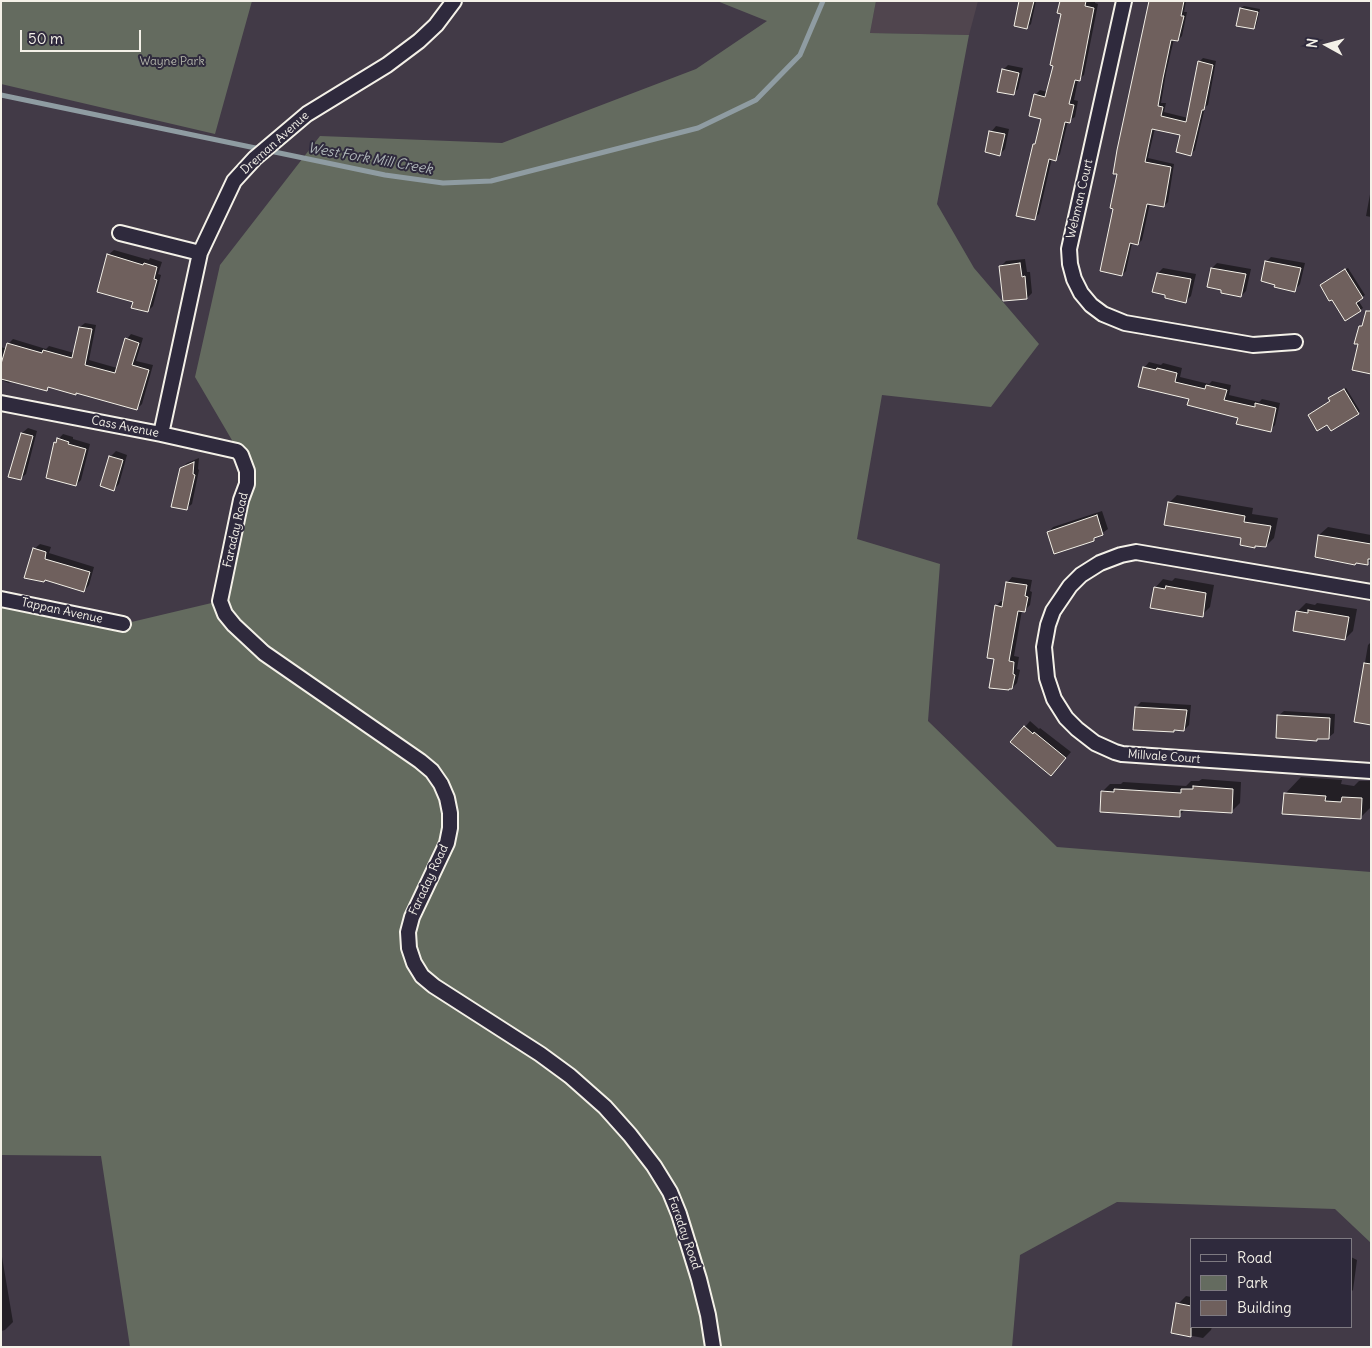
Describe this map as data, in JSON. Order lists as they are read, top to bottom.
{
  "streets": {
    "street": [
      "Dreman Avenue",
      "Webman Court",
      "Cass Avenue",
      "Faraday Road",
      "Tappan Avenue",
      "Millvale Court"
    ]
  },
  "crossings": [
    ["Dreman Avenue", "Cass Avenue"],
    ["Cass Avenue", "Faraday Road"]
  ],
  "water": ["West Fork Mill Creek"],
  "parks": ["Wayne Park"],
  "legend": ["Road", "Park", "Building"],
  "scale_bar": "50 m",
  "north": "left"
}
